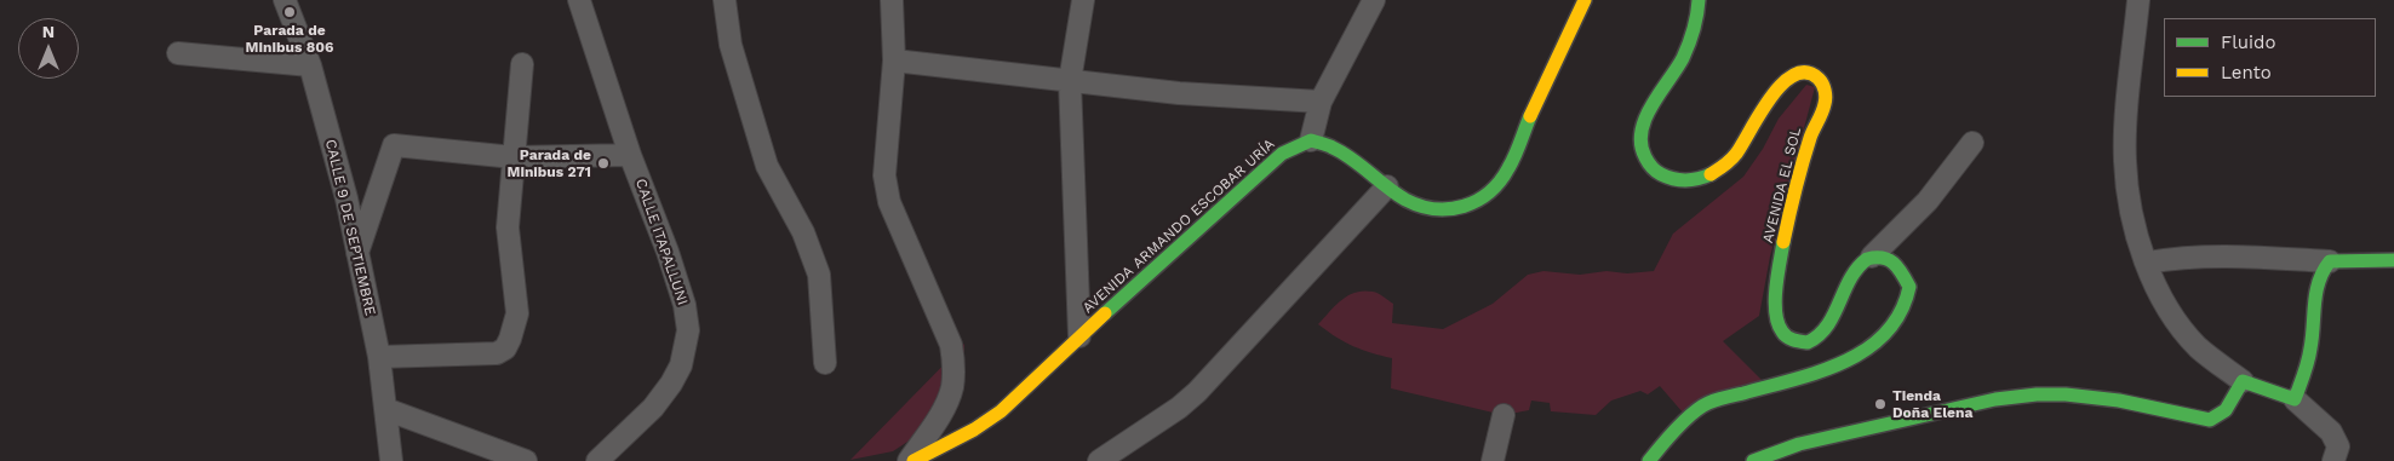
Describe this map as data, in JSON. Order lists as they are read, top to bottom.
{
  "streets": {
    "street": [
      "AVENIDA EL SOL",
      "AVENIDA ARMANDO ESCOBAR URÍA",
      "CALLE 9 DE SEPTIEMBRE",
      "CALLE ITAPALLUNI"
    ]
  },
  "places": ["Parada de Minibus 806", "Parada de Minibus 271", "Tienda Doña Elena"],
  "legend": ["Fluido", "Lento"],
  "north": "top"
}
